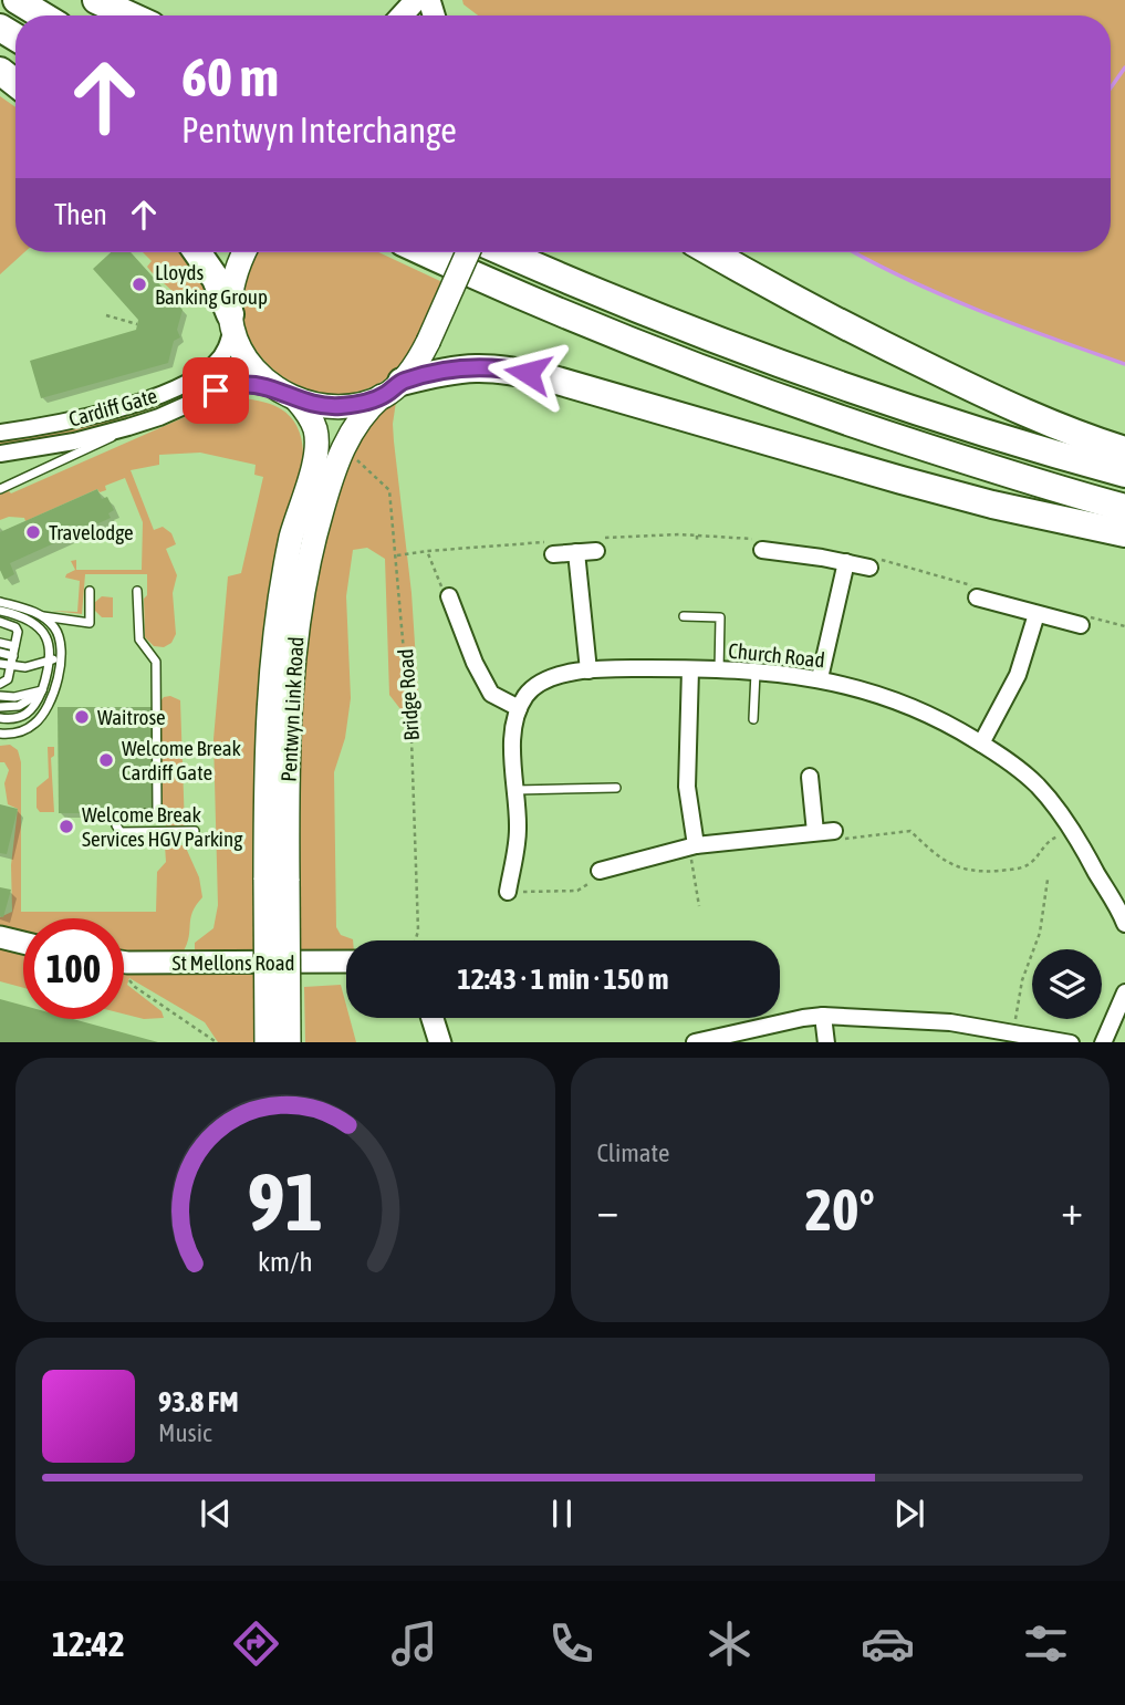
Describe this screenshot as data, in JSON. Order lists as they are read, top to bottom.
{
  "streets": {
    "main road": ["Pentwyn Link Road", "St Mellons Road"],
    "street": ["Cardiff Gate", "Church Road"],
    "path": ["Bridge Road"]
  },
  "crossings": [
    ["Cardiff Gate", "Pentwyn Link Road"]
  ],
  "places": [
    "Lloyds Banking Group",
    "Travelodge",
    "Waitrose",
    "Welcome Break Cardiff Gate",
    "Welcome Break Services HGV Parking"
  ],
  "page": {
    "turn": ["60 m", "Pentwyn Interchange"],
    "then": "Then",
    "limit": "100",
    "trip": "12:43 · 1 min · 150 m",
    "tile": "Climate",
    "heat": ["−", "20°", "+"],
    "song": ["93.8 FM", "Music"],
    "tabs": "12:42",
    "gauge": ["91", "km/h"]
  }
}
